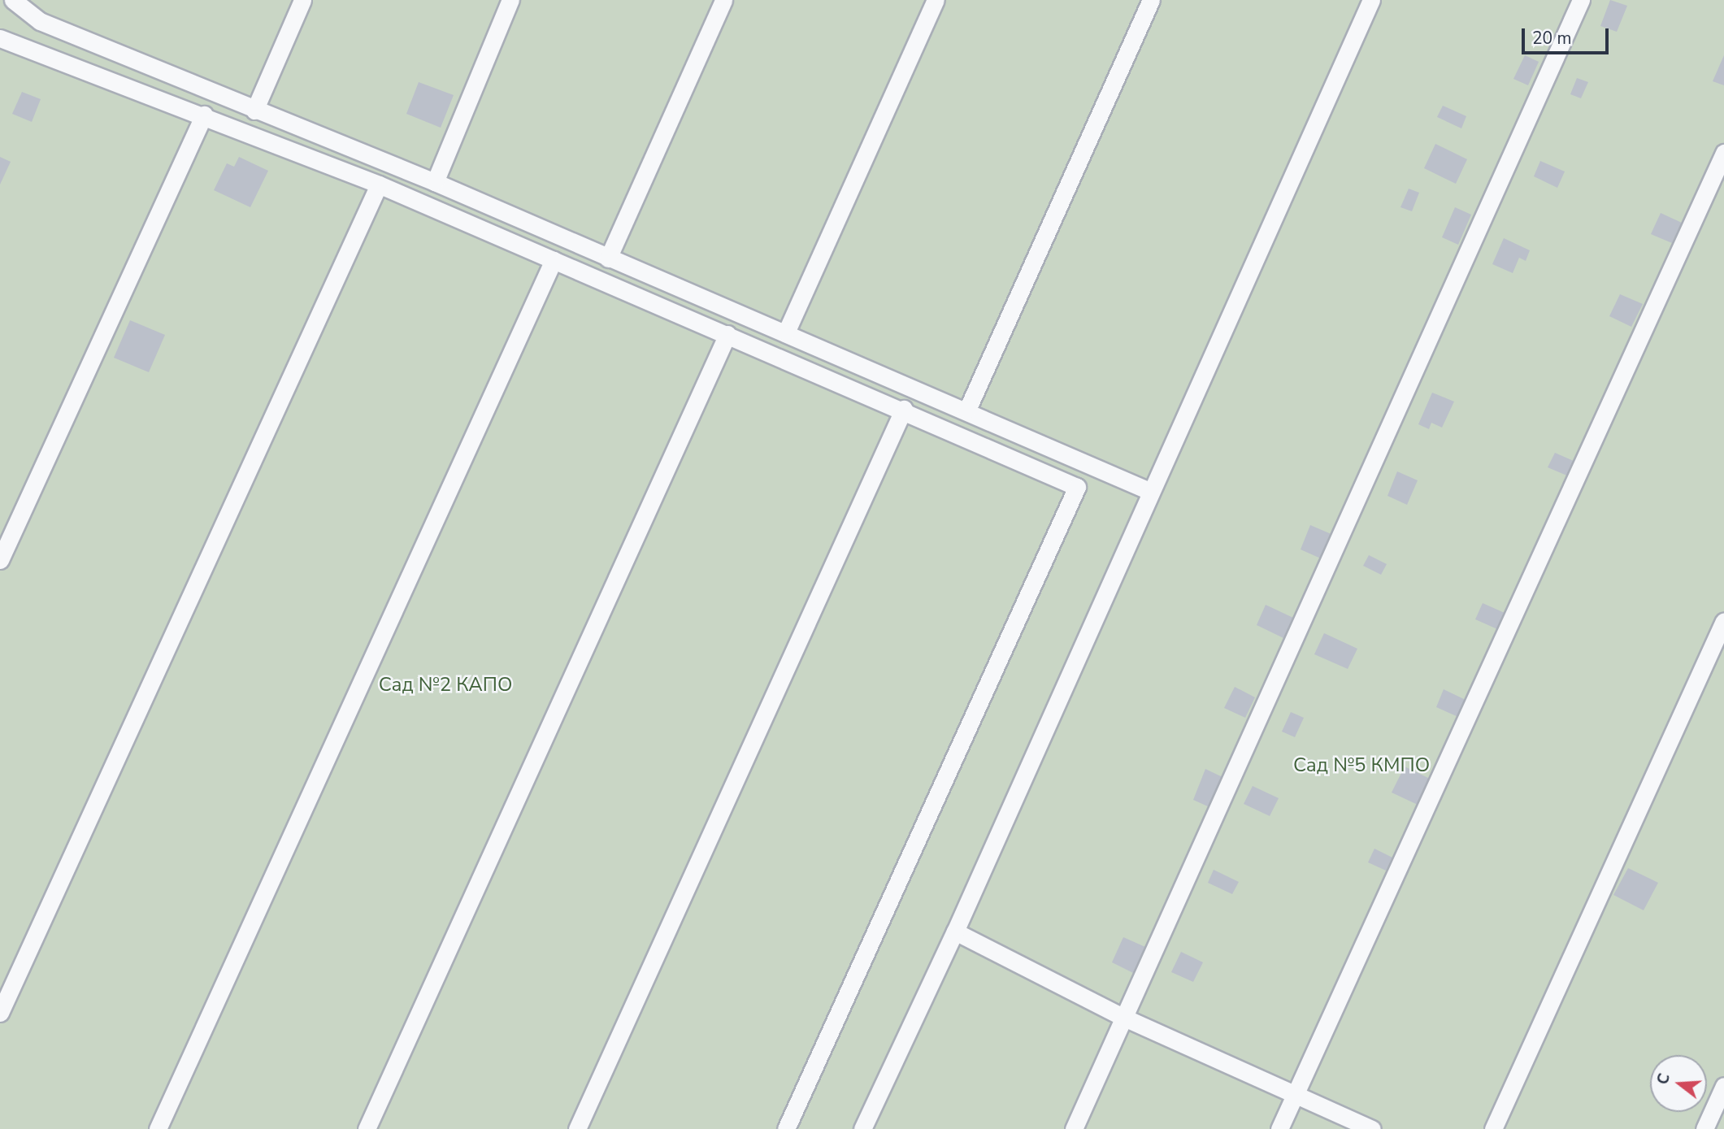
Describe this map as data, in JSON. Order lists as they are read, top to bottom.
{
  "parks": ["Сад №2 КАПО", "Сад №5 КМПО"],
  "scale_bar": "20 m",
  "north": "left"
}
